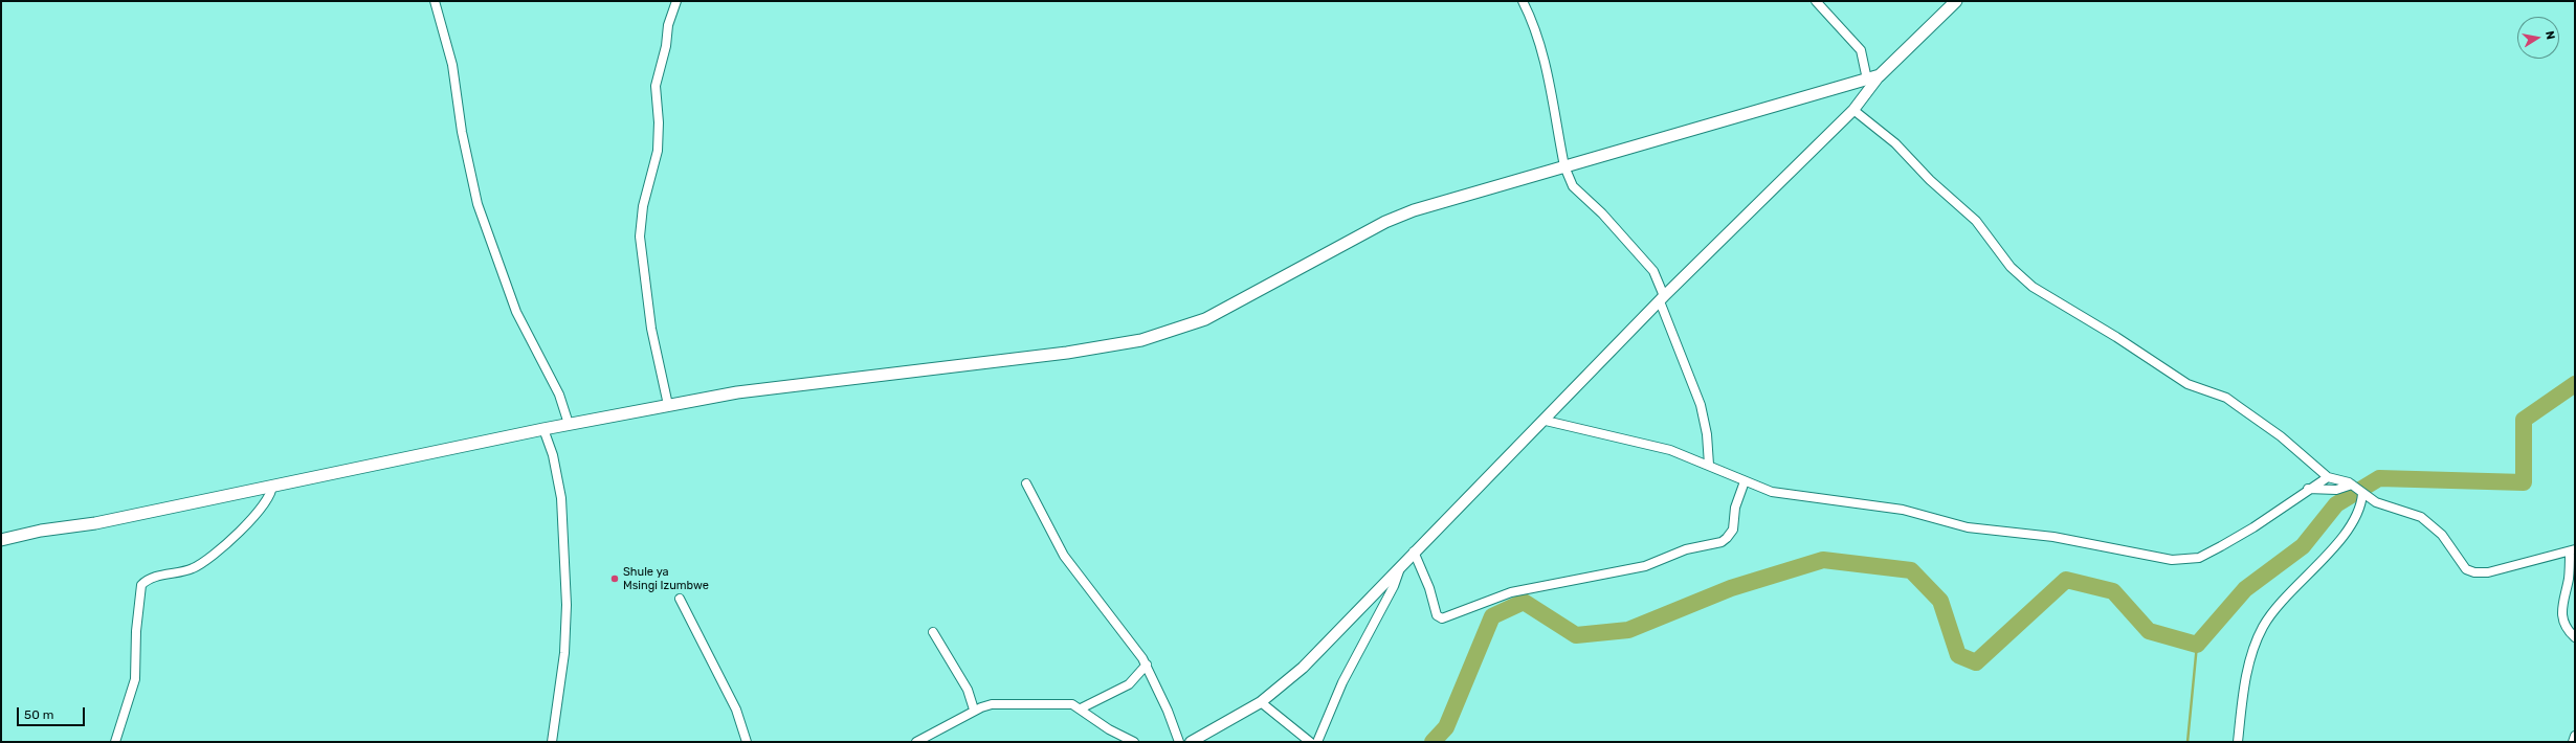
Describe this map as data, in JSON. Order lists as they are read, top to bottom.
{
  "places": ["Shule ya Msingi Izumbwe"],
  "scale_bar": "50 m",
  "north": "right"
}
